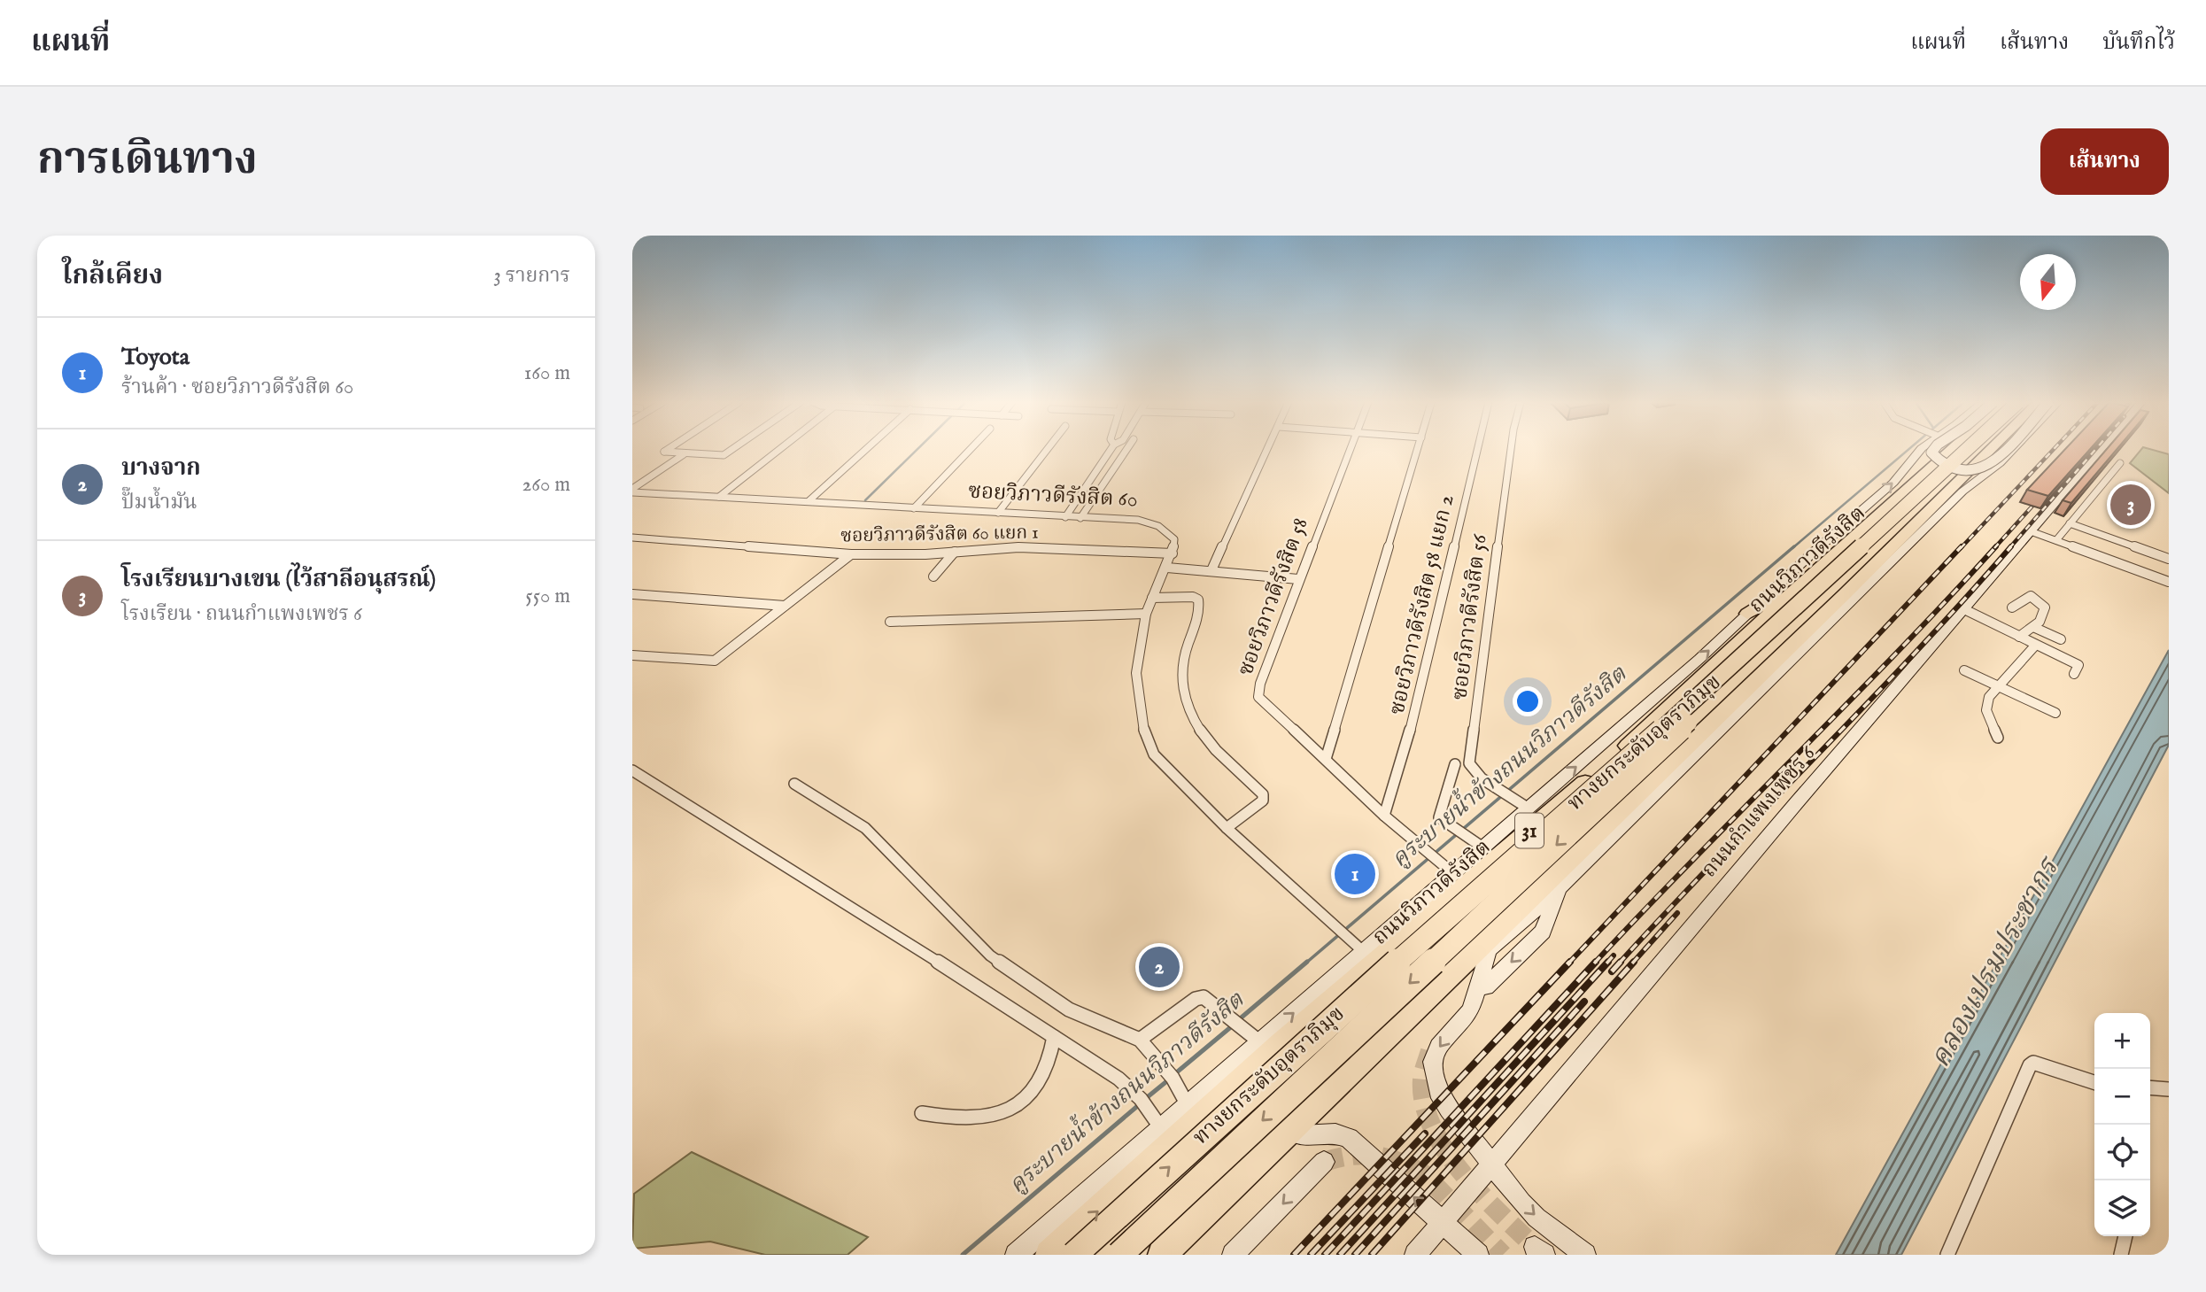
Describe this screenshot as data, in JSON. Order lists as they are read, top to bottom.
{
  "streets": {
    "highway": ["ถนนวิภาวดีรังสิต", "ทางยกระดับอุตราภิมุข", "31"],
    "main road": ["ถนนกำแพงเพชร 6"],
    "street": [
      "ซอยวิภาวดีรังสิต 60",
      "ซอยวิภาวดีรังสิต 60 แยก 1",
      "ซอยวิภาวดีรังสิต 58",
      "ซอยวิภาวดีรังสิต 58 แยก 2",
      "ซอยวิภาวดีรังสิต 56"
    ]
  },
  "crossings": [
    ["ซอยวิภาวดีรังสิต 60", "ซอยวิภาวดีรังสิต 60 แยก 1"],
    ["ถนนวิภาวดีรังสิต", "ซอยวิภาวดีรังสิต 58"],
    ["ถนนวิภาวดีรังสิต", "ซอยวิภาวดีรังสิต 56"],
    ["ซอยวิภาวดีรังสิต 58", "ซอยวิภาวดีรังสิต 58 แยก 2"]
  ],
  "water": ["คูระบายน้ำข้างถนนวิภาวดีรังสิต", "คลองเปรมประชากร"],
  "north": "bottom",
  "page": {
    "header": "แผนที่",
    "nav": ["แผนที่", "เส้นทาง", "บันทึกไว้"],
    "title": "การเดินทาง",
    "buttons": "เส้นทาง",
    "heading": ["ใกล้เคียง", "3 รายการ"],
    "list": [
      {
        "mark": "1",
        "name": "Toyota",
        "note": "ร้านค้า · ซอยวิภาวดีรังสิต 60",
        "value": "160 m"
      },
      {
        "mark": "2",
        "name": "บางจาก",
        "note": "ปั๊มน้ำมัน",
        "value": "260 m"
      },
      {
        "mark": "3",
        "name": "โรงเรียนบางเขน (ไว้สาลีอนุสรณ์)",
        "note": "โรงเรียน · ถนนกำแพงเพชร 6",
        "value": "550 m"
      }
    ],
    "pins": ["3", "1", "2"],
    "map_buttons": ["+", "−"]
  }
}
